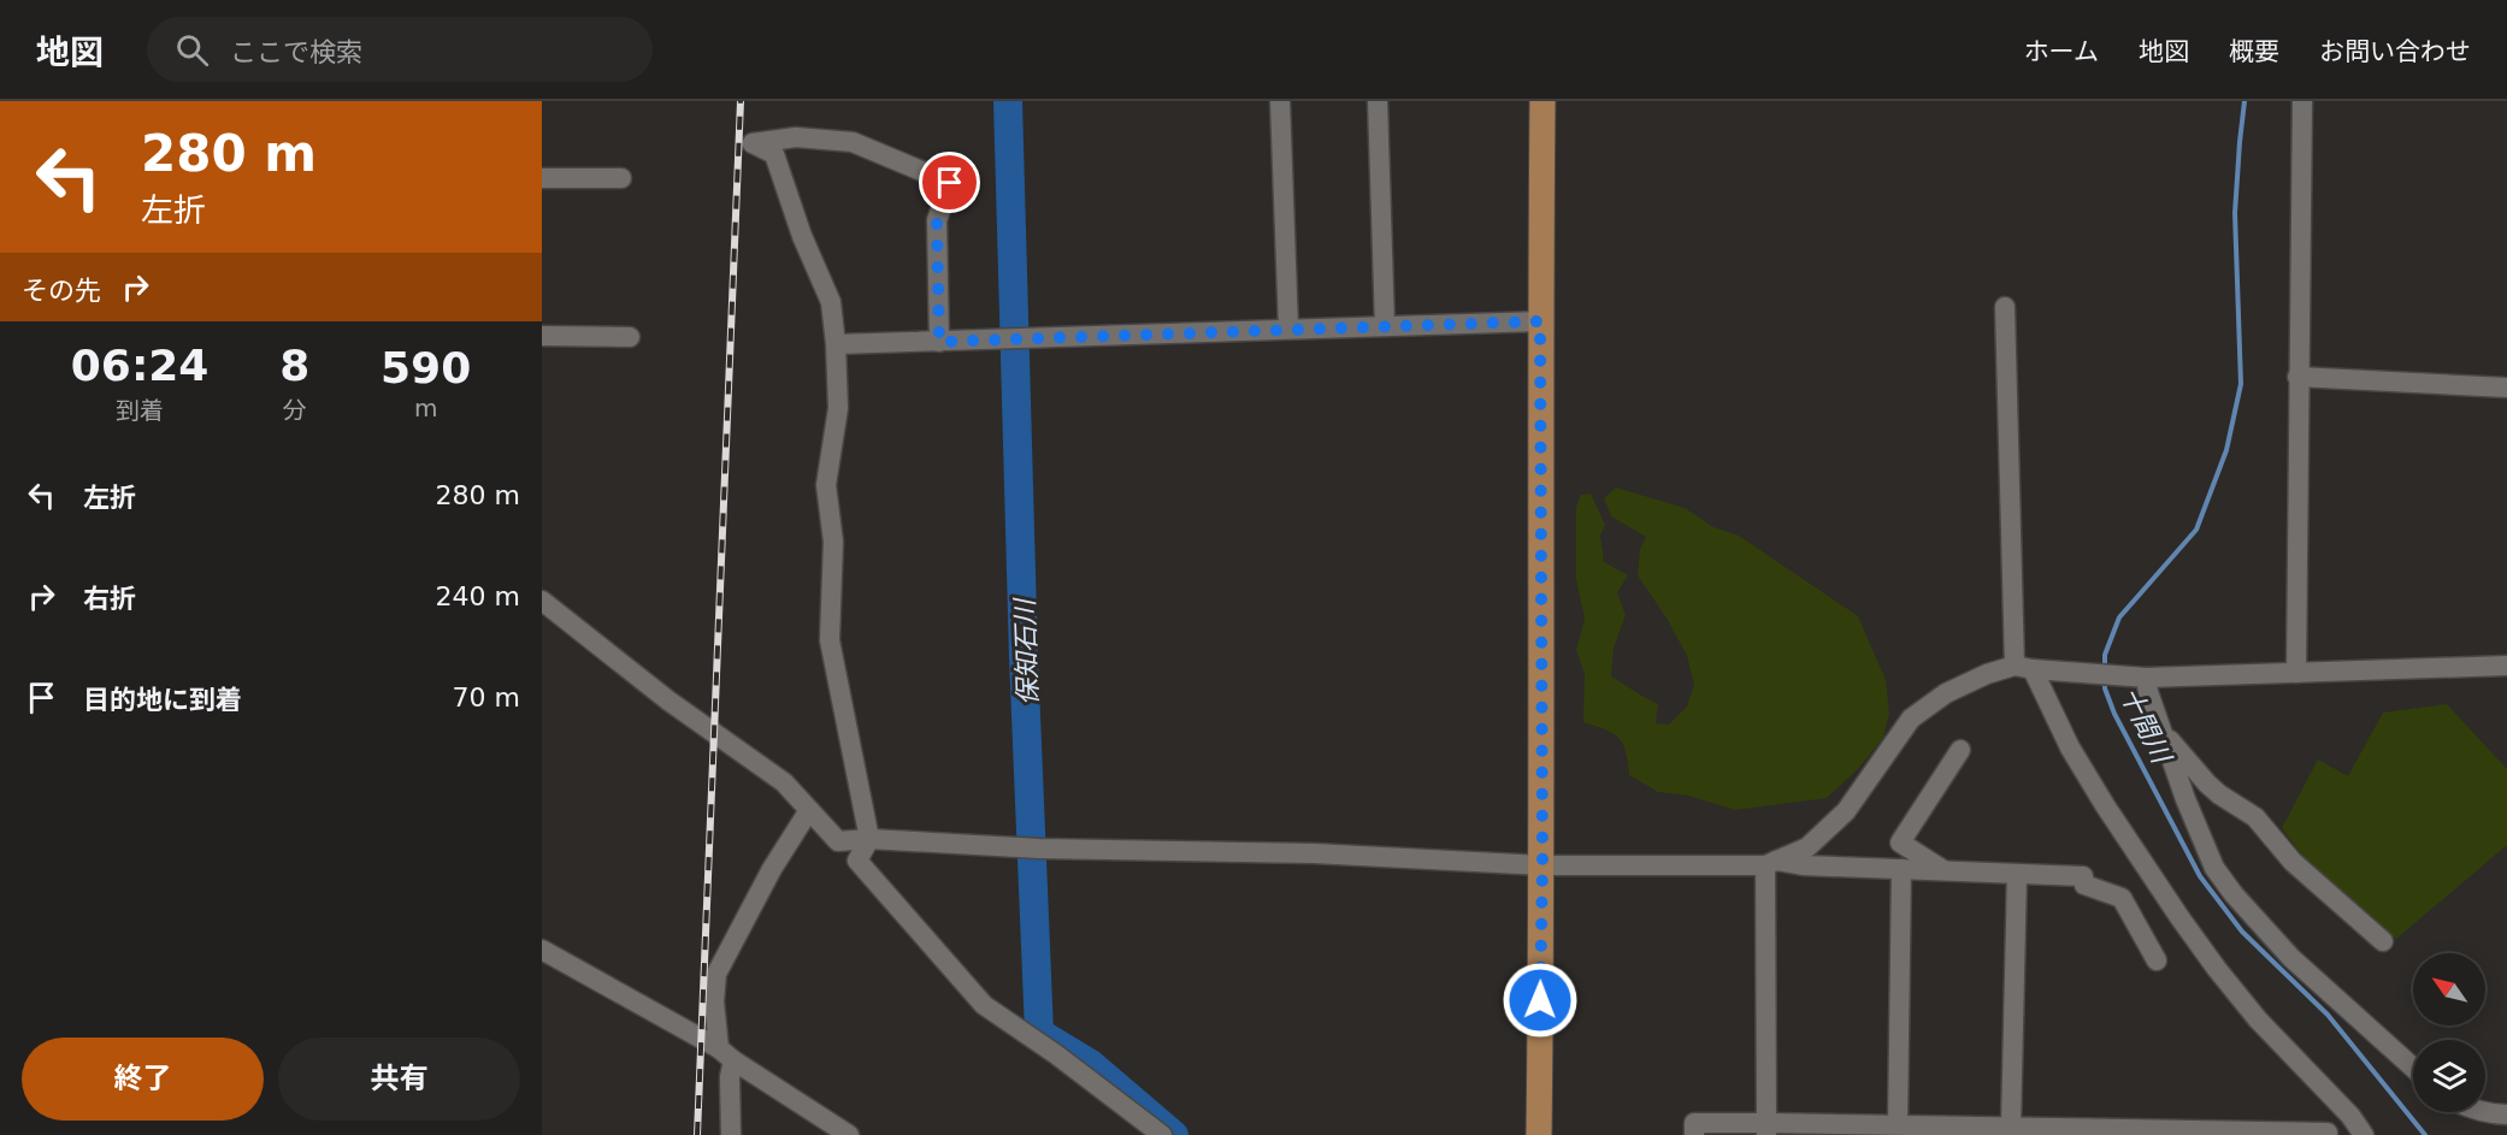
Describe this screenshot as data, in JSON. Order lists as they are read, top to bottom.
{
  "water": ["保知石川", "十間川"],
  "north": "top left",
  "page": {
    "header": "地図",
    "search": "ここで検索",
    "nav": [
      "ホーム",
      "地図",
      "概要",
      "お問い合わせ"
    ],
    "turn": ["280 m", "左折"],
    "then": "その先",
    "eta": [
      "06:24",
      "到着",
      "8",
      "分",
      "590",
      "m"
    ],
    "list": [
      {
        "name": "左折",
        "value": "280 m"
      },
      {
        "name": "右折",
        "value": "240 m"
      },
      {
        "name": "目的地に到着",
        "value": "70 m"
      }
    ],
    "buttons": ["終了", "共有"]
  }
}
